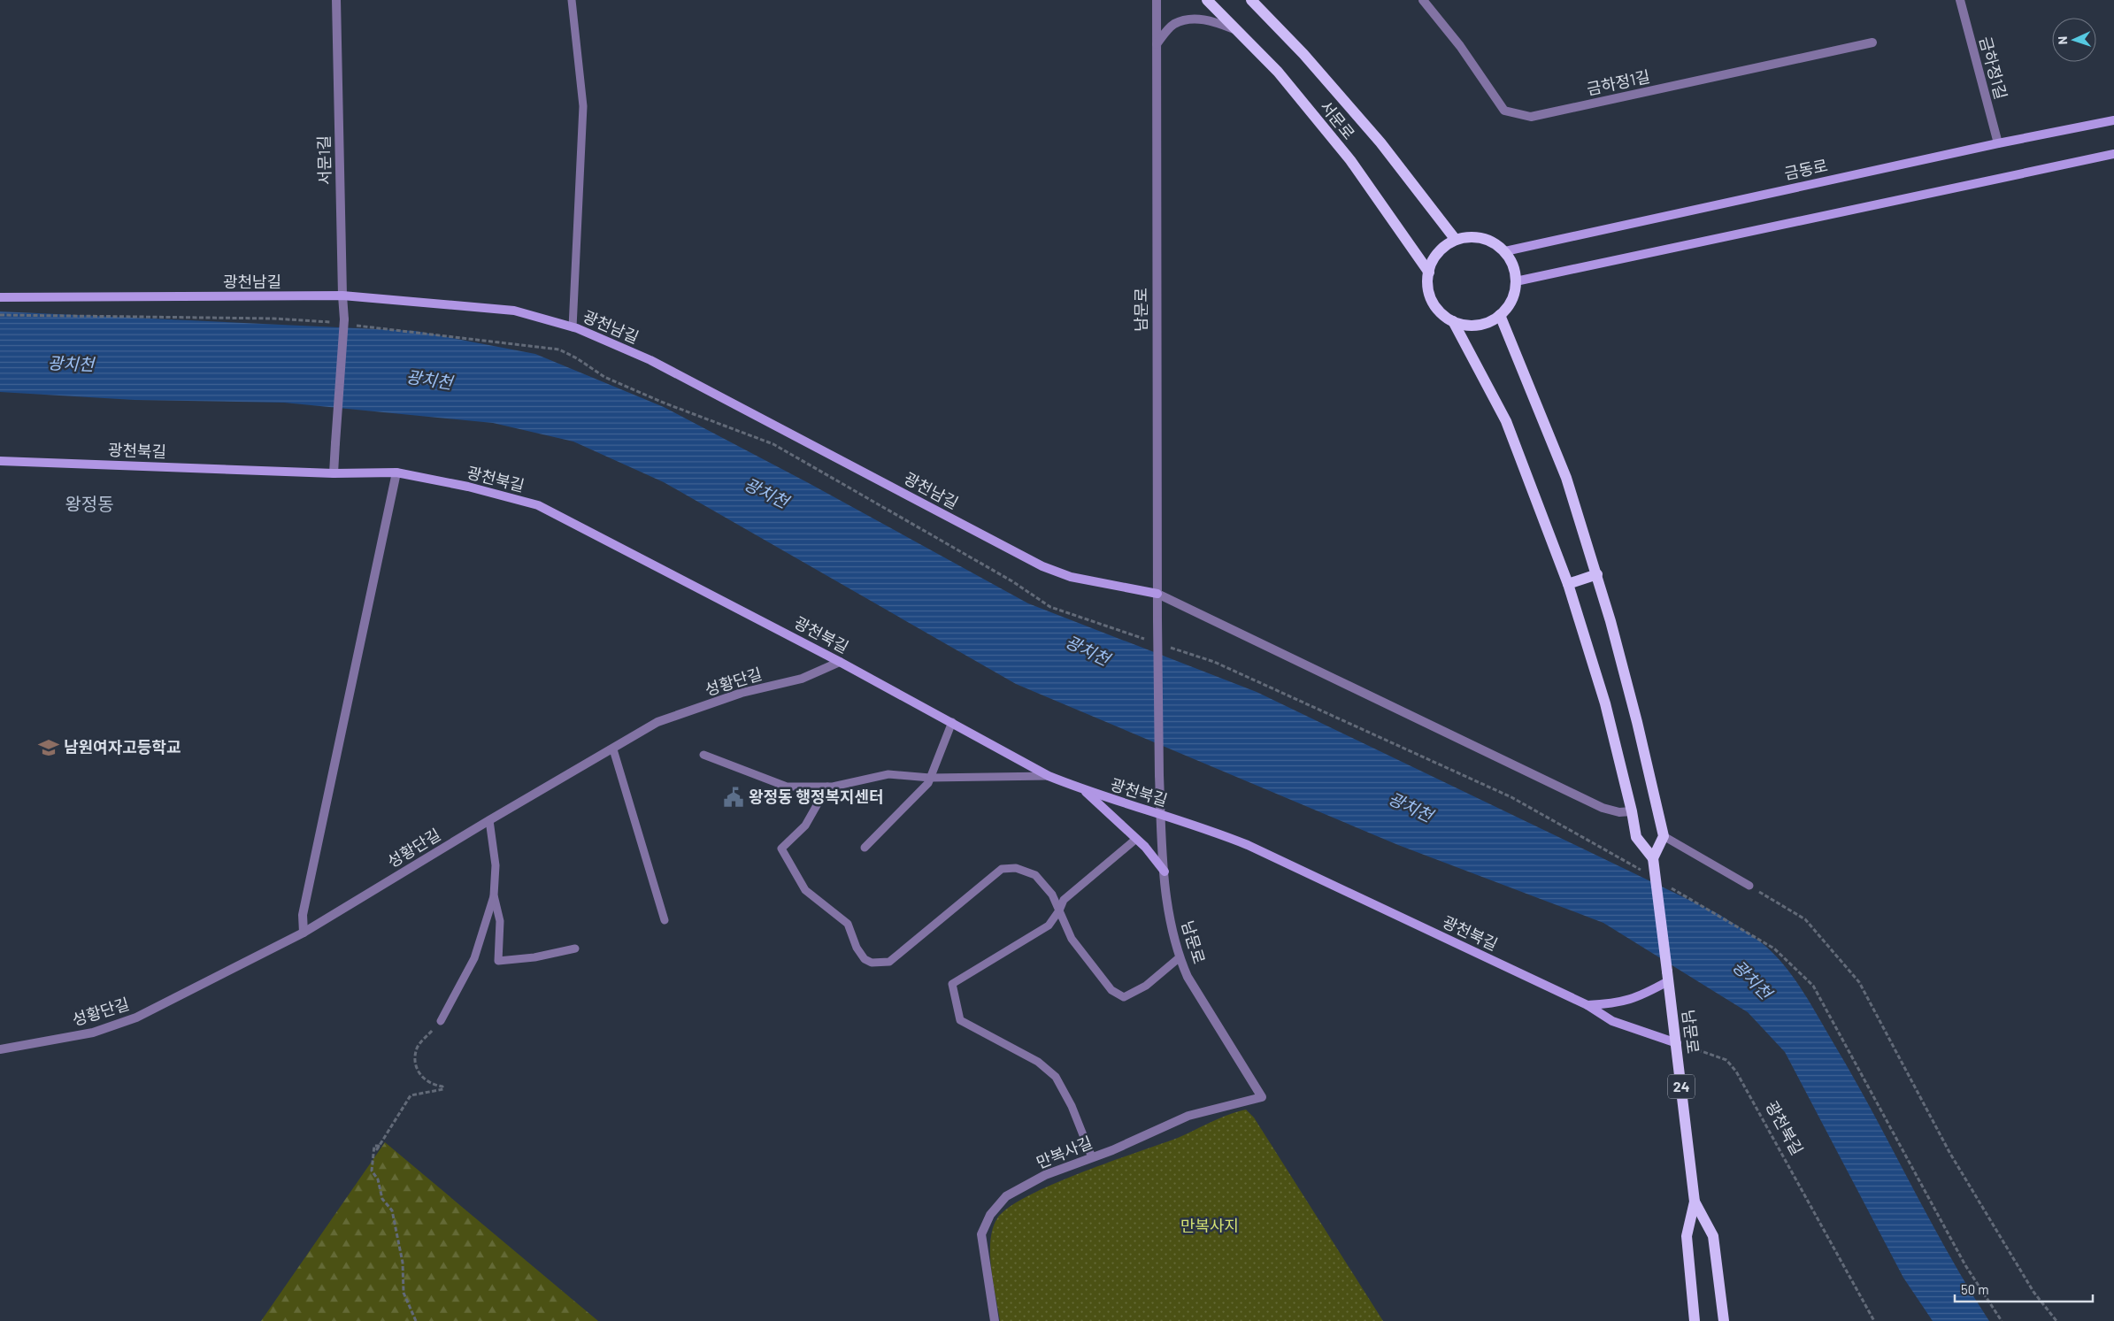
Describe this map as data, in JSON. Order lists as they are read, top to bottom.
{
  "streets": {
    "main road": ["서문로", "남문로", "24"],
    "street": [
      "금하정1길",
      "서문1길",
      "금동로",
      "광천남길",
      "광천북길",
      "성황단길",
      "만복사길"
    ]
  },
  "crossings": [
    ["금하정1길", "금동로"],
    ["서문로", "금동로"],
    ["서문1길", "광천남길"],
    ["서문1길", "광천북길"],
    ["광천남길", "남문로"],
    ["남문로", "광천북길"],
    ["남문로", "만복사길"],
    ["광천북길", "성황단길"]
  ],
  "districts": ["왕정동"],
  "water": ["광치천"],
  "parks": ["만복사지"],
  "places": {
    "school or university": ["남원여자고등학교"],
    "public building": ["왕정동 행정복지센터"]
  },
  "scale_bar": "50 m",
  "north": "left"
}
